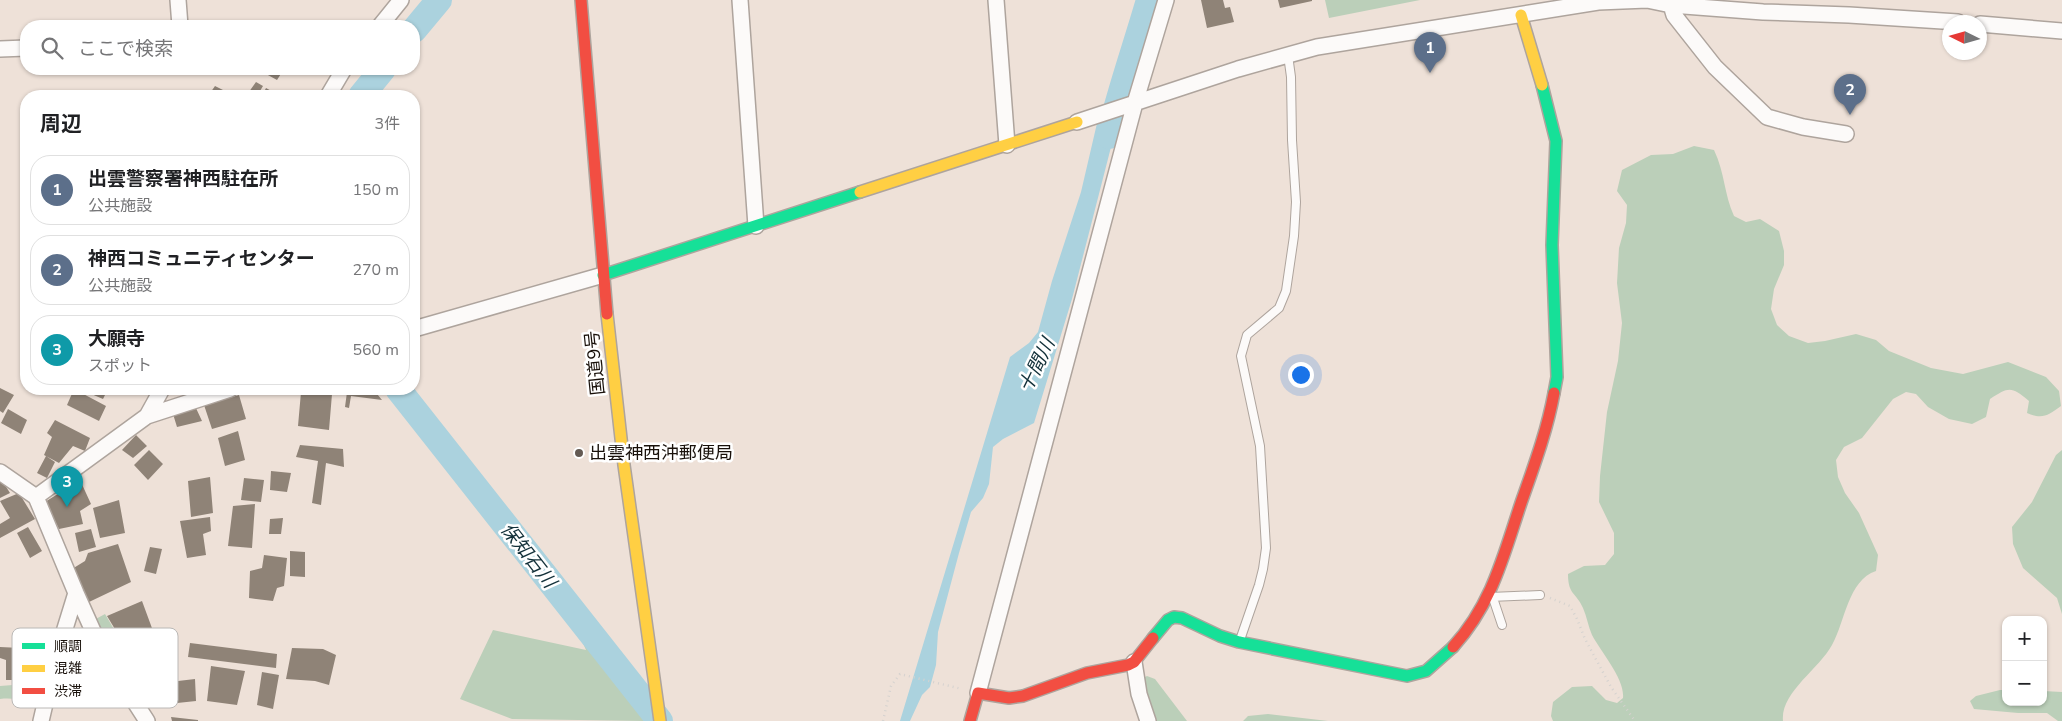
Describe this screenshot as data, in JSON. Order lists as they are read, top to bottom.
{
  "streets": {
    "main road": ["国道9号"]
  },
  "water": ["十間川", "保知石川"],
  "places": ["出雲神西沖郵便局"],
  "legend": ["順調", "混雑", "渋滞"],
  "north": "left",
  "page": {
    "search": "ここで検索",
    "pins": ["1", "2", "3"],
    "heading": ["周辺", "3件"],
    "list": [
      {
        "mark": "1",
        "name": "出雲警察署神西駐在所",
        "note": "公共施設",
        "value": "150 m"
      },
      {
        "mark": "2",
        "name": "神西コミュニティセンター",
        "note": "公共施設",
        "value": "270 m"
      },
      {
        "mark": "3",
        "name": "大願寺",
        "note": "スポット",
        "value": "560 m"
      }
    ],
    "map_buttons": ["+", "−"]
  }
}
